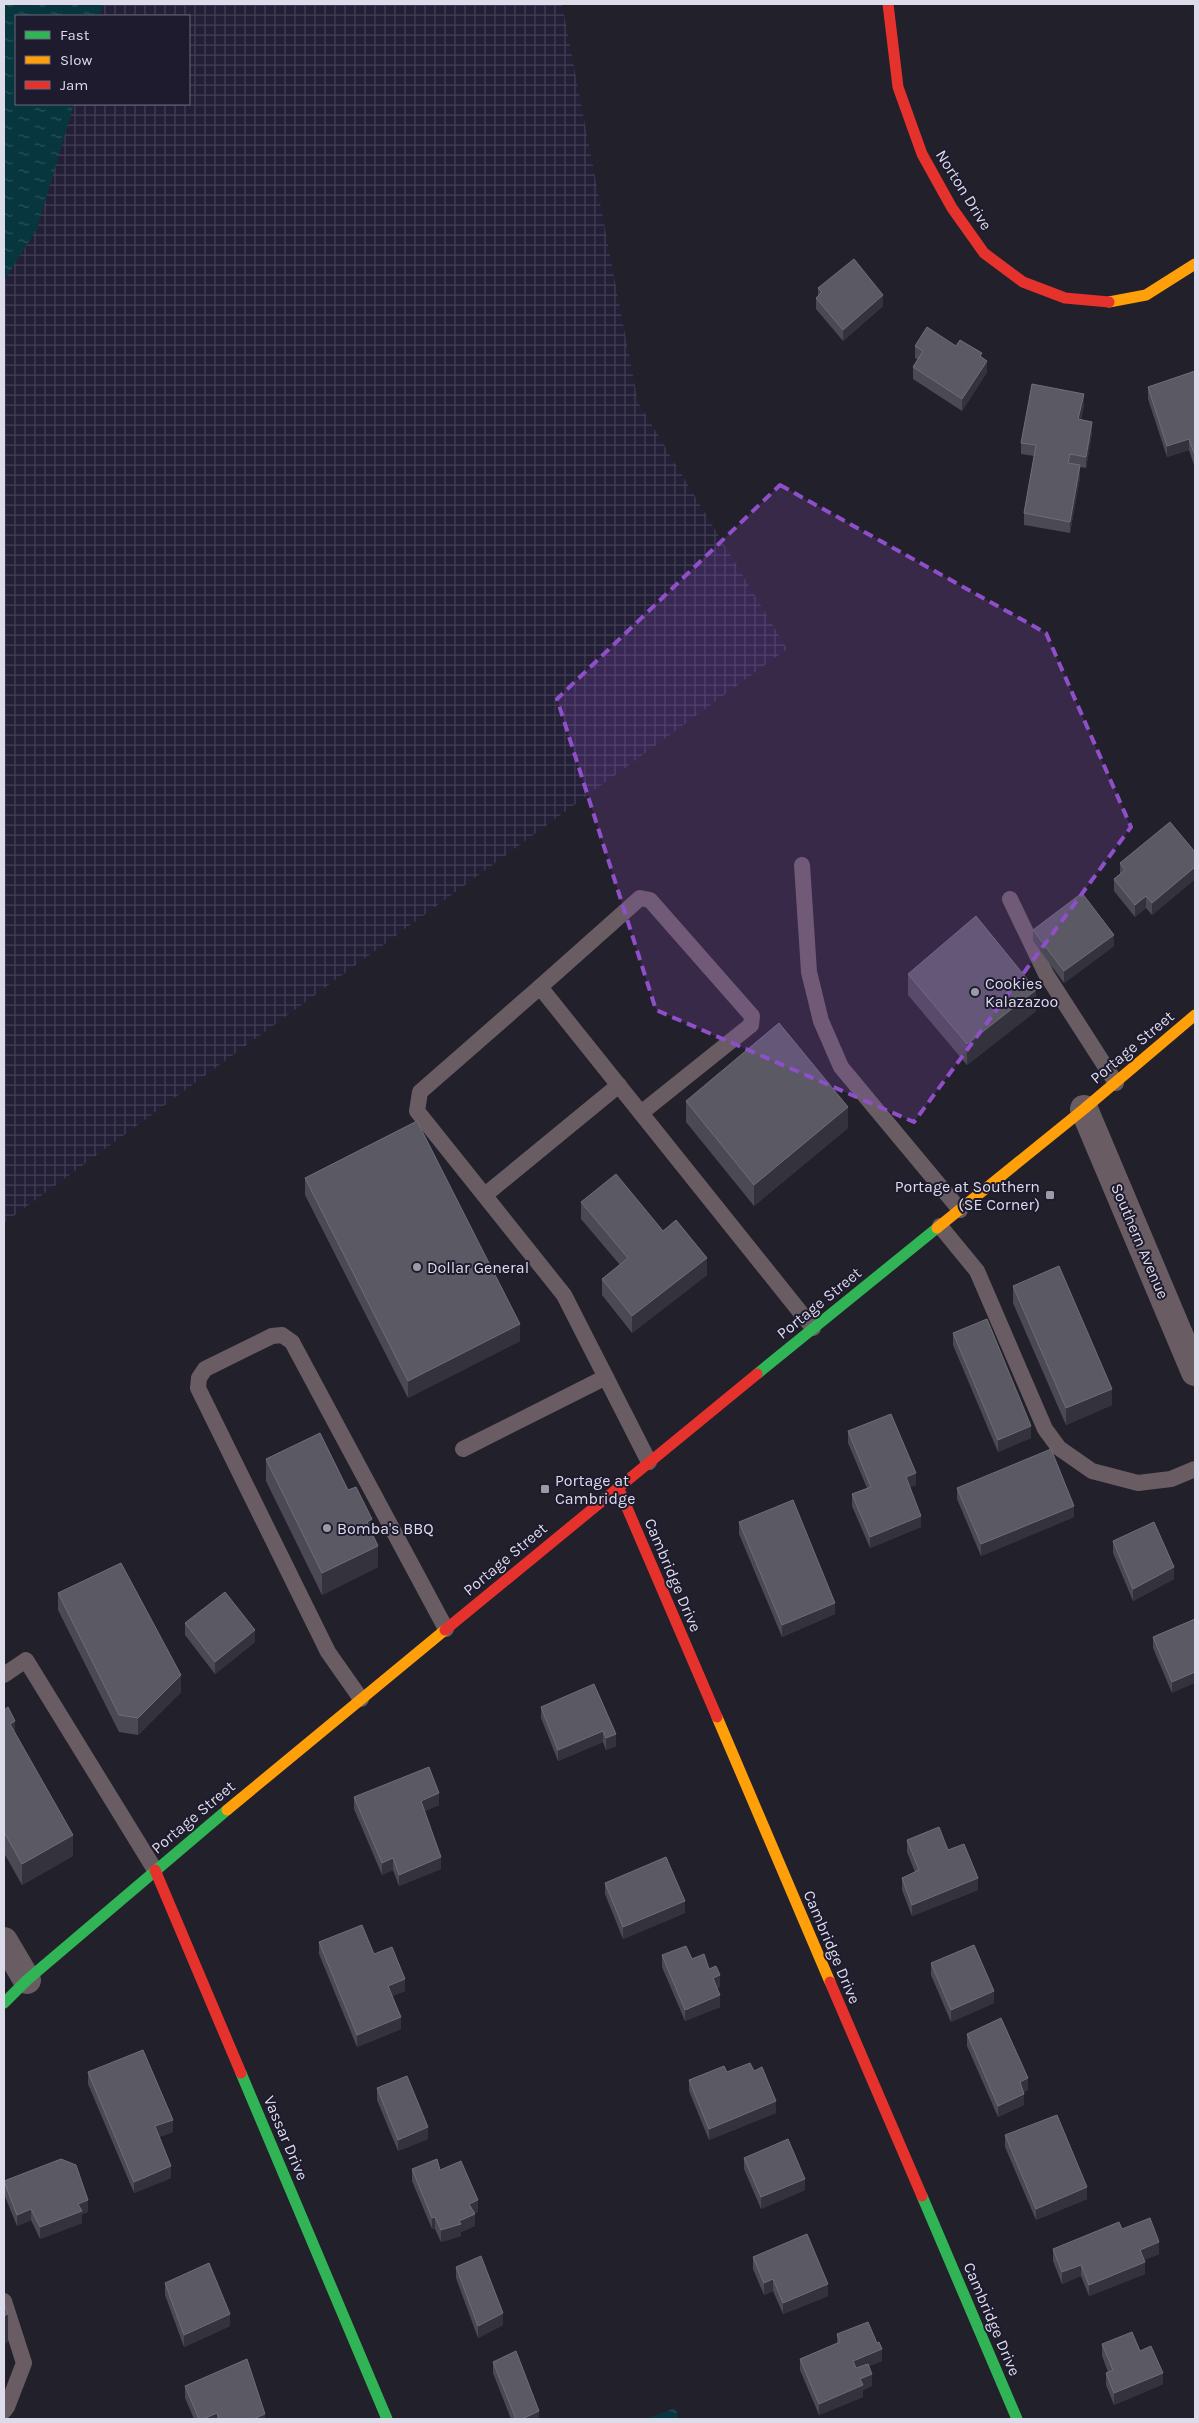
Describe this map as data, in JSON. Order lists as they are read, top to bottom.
{
  "streets": {
    "street": [
      "Norton Drive",
      "Portage Street",
      "Southern Avenue",
      "Cambridge Drive",
      "Vassar Drive"
    ]
  },
  "crossings": [
    ["Portage Street", "Southern Avenue"],
    ["Portage Street", "Cambridge Drive"],
    ["Portage Street", "Vassar Drive"]
  ],
  "places": {
    "other": ["Cookies Kalazazoo", "Dollar General", "Bomba's BBQ"],
    "transit": ["Portage at Southern (SE Corner)", "Portage at Cambridge"]
  },
  "legend": ["Fast", "Slow", "Jam"]
}
